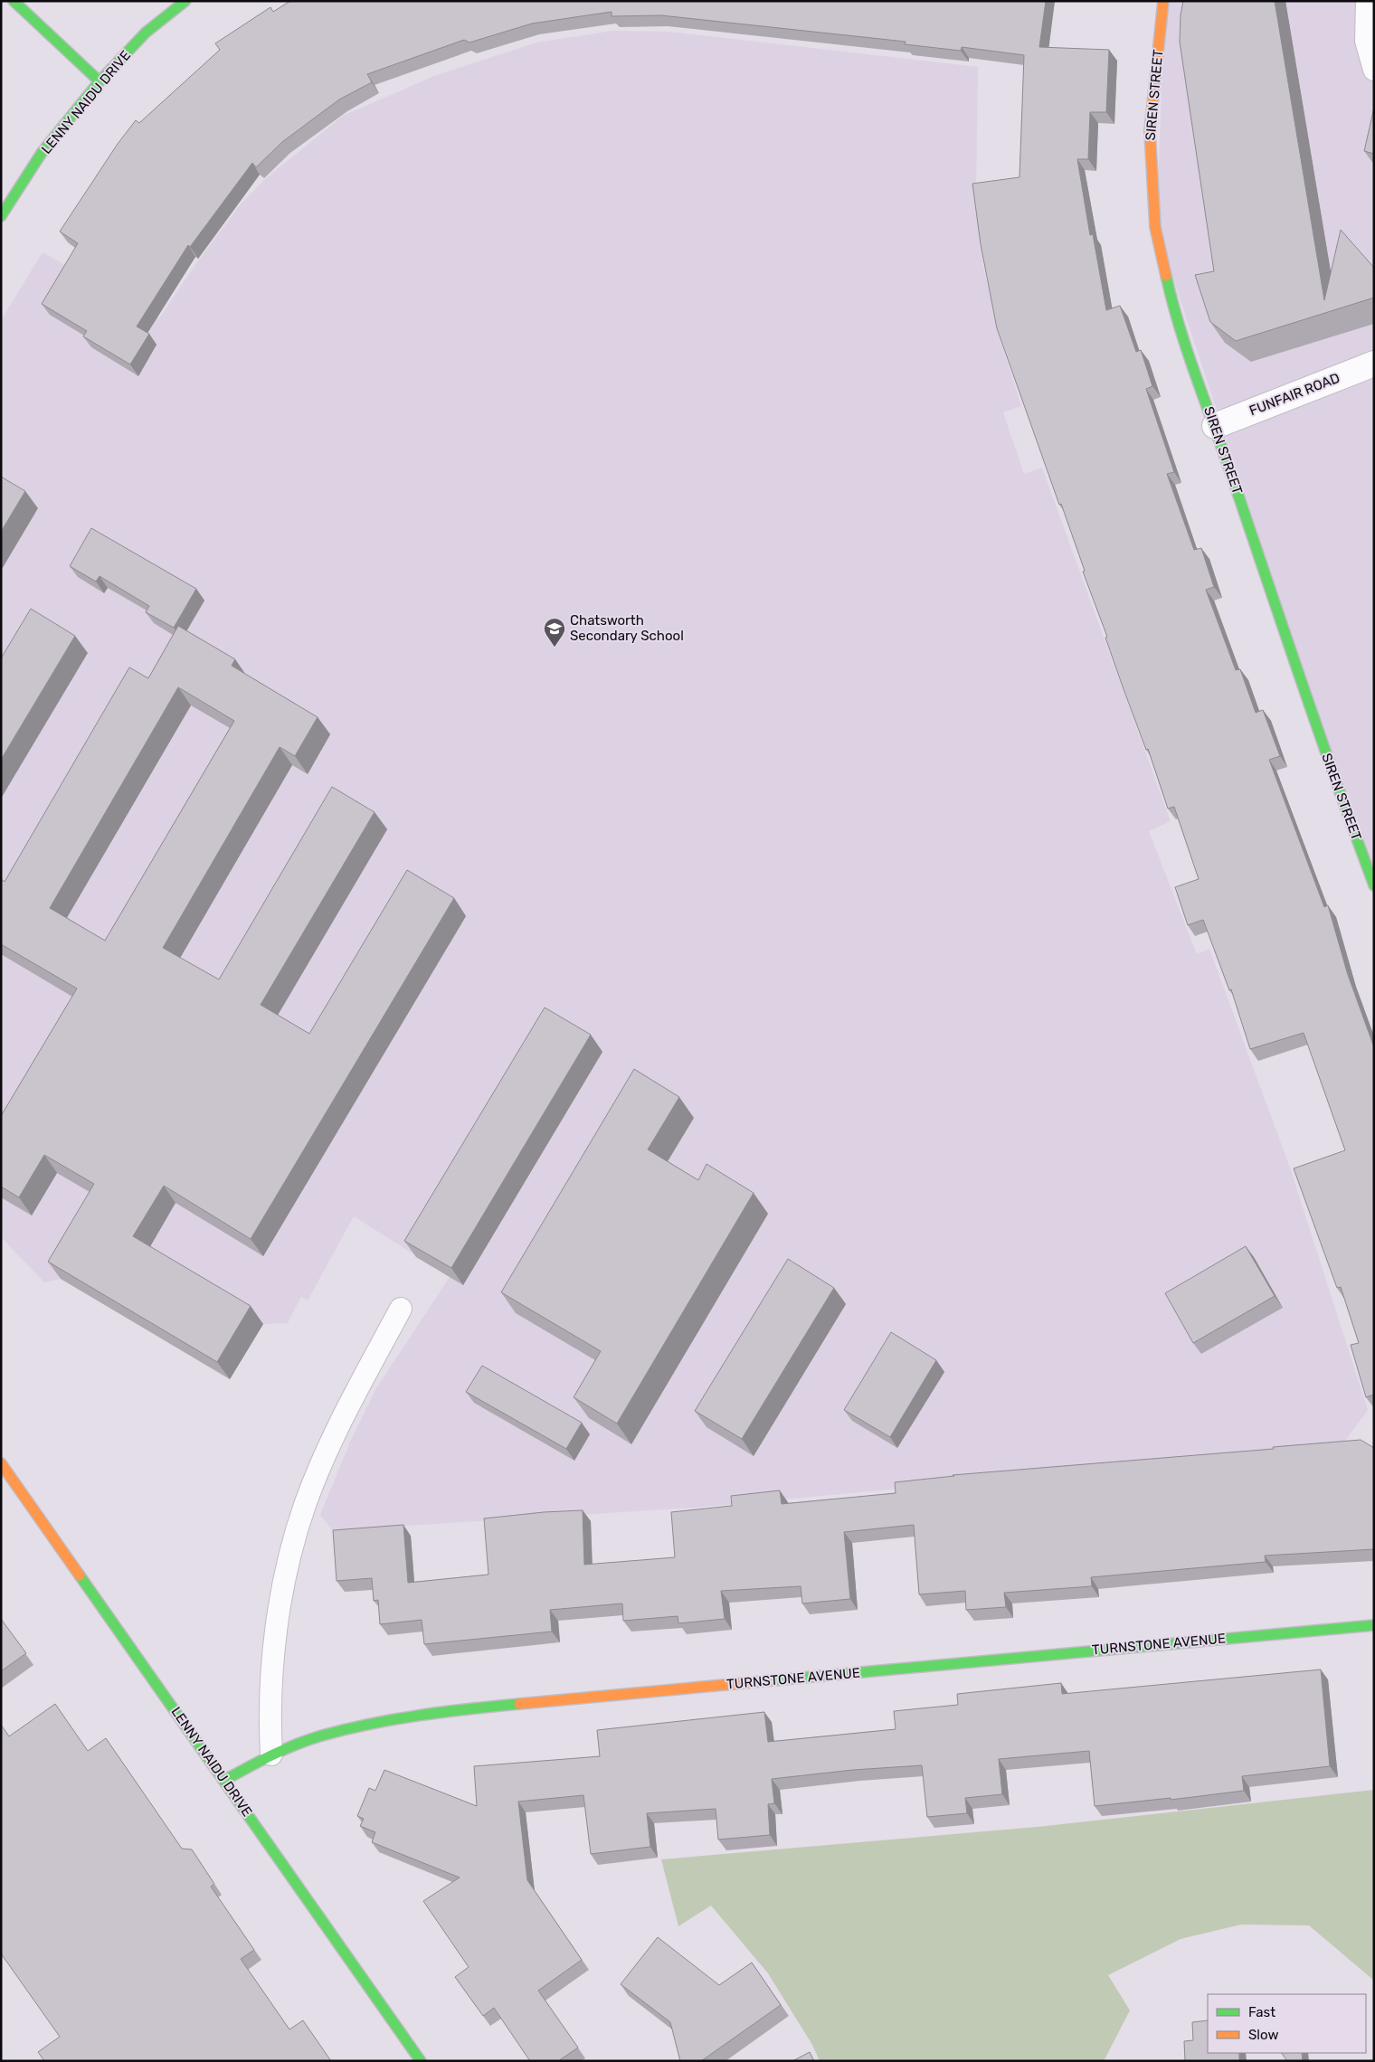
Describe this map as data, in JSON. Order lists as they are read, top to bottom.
{
  "streets": {
    "street": [
      "SIREN STREET",
      "LENNY NAIDU DRIVE",
      "FUNFAIR ROAD",
      "TURNSTONE AVENUE"
    ]
  },
  "crossings": [
    ["SIREN STREET", "FUNFAIR ROAD"],
    ["LENNY NAIDU DRIVE", "TURNSTONE AVENUE"]
  ],
  "places": {
    "school or university": ["Chatsworth Secondary School"]
  },
  "legend": ["Fast", "Slow"]
}
